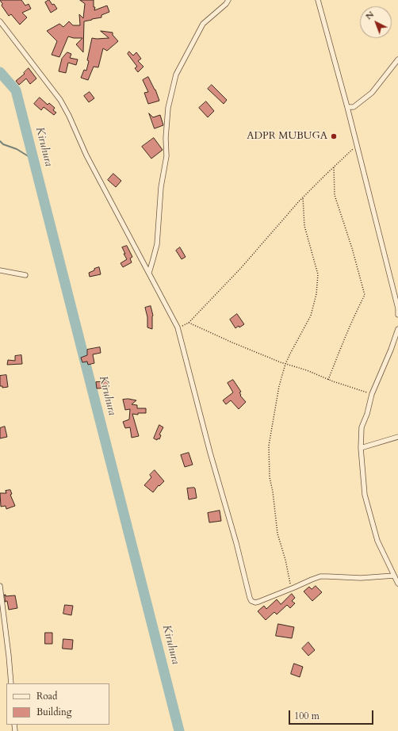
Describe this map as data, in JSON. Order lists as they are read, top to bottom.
{
  "water": ["Kiruhura"],
  "places": ["ADPR MUBUGA"],
  "legend": ["Road", "Building"],
  "scale_bar": "100 m",
  "north": "top left"
}
